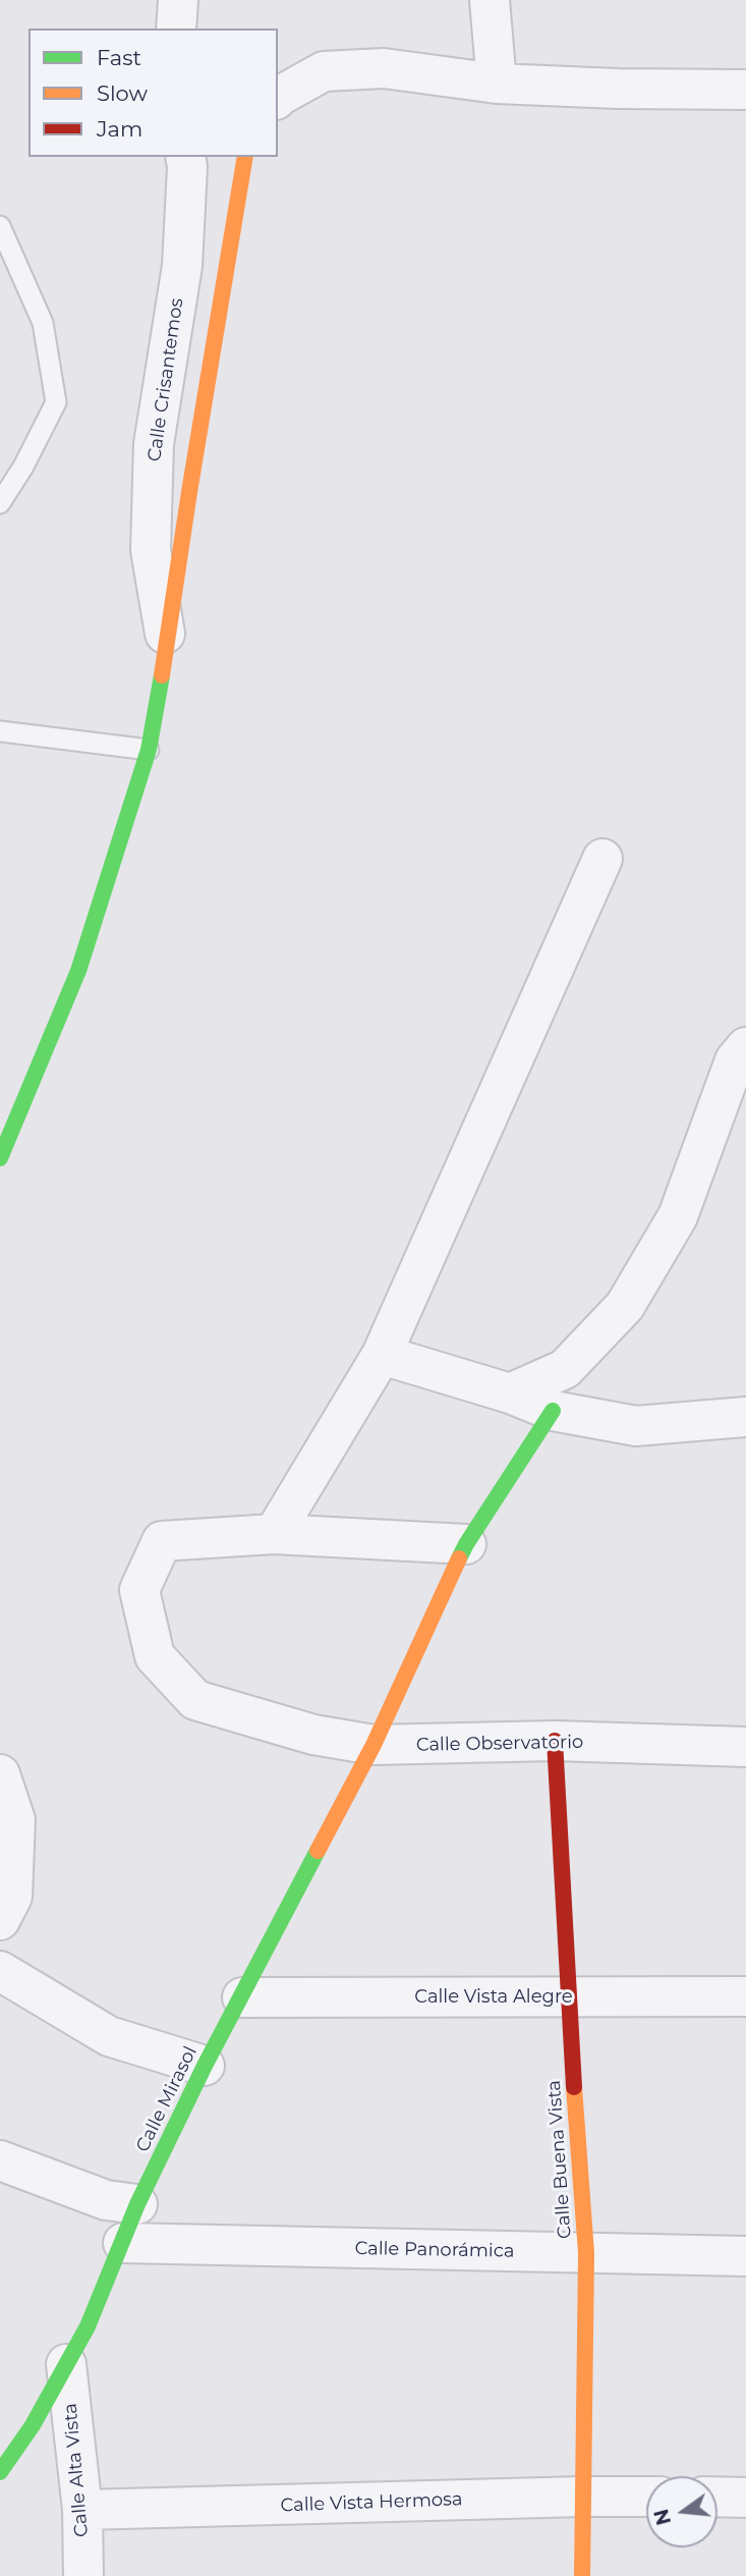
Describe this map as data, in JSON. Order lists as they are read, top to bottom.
{
  "streets": {
    "street": [
      "Calle Crisantemos",
      "Calle Observatorio",
      "Calle Vista Alegre",
      "Calle Mirasol",
      "Calle Buena Vista",
      "Calle Panorámica",
      "Calle Alta Vista",
      "Calle Vista Hermosa"
    ]
  },
  "crossings": [
    ["Calle Observatorio", "Calle Mirasol"],
    ["Calle Observatorio", "Calle Buena Vista"],
    ["Calle Vista Alegre", "Calle Mirasol"],
    ["Calle Vista Alegre", "Calle Buena Vista"],
    ["Calle Mirasol", "Calle Panorámica"],
    ["Calle Mirasol", "Calle Alta Vista"],
    ["Calle Buena Vista", "Calle Panorámica"],
    ["Calle Buena Vista", "Calle Vista Hermosa"],
    ["Calle Alta Vista", "Calle Vista Hermosa"]
  ],
  "legend": ["Fast", "Slow", "Jam"],
  "north": "left"
}
